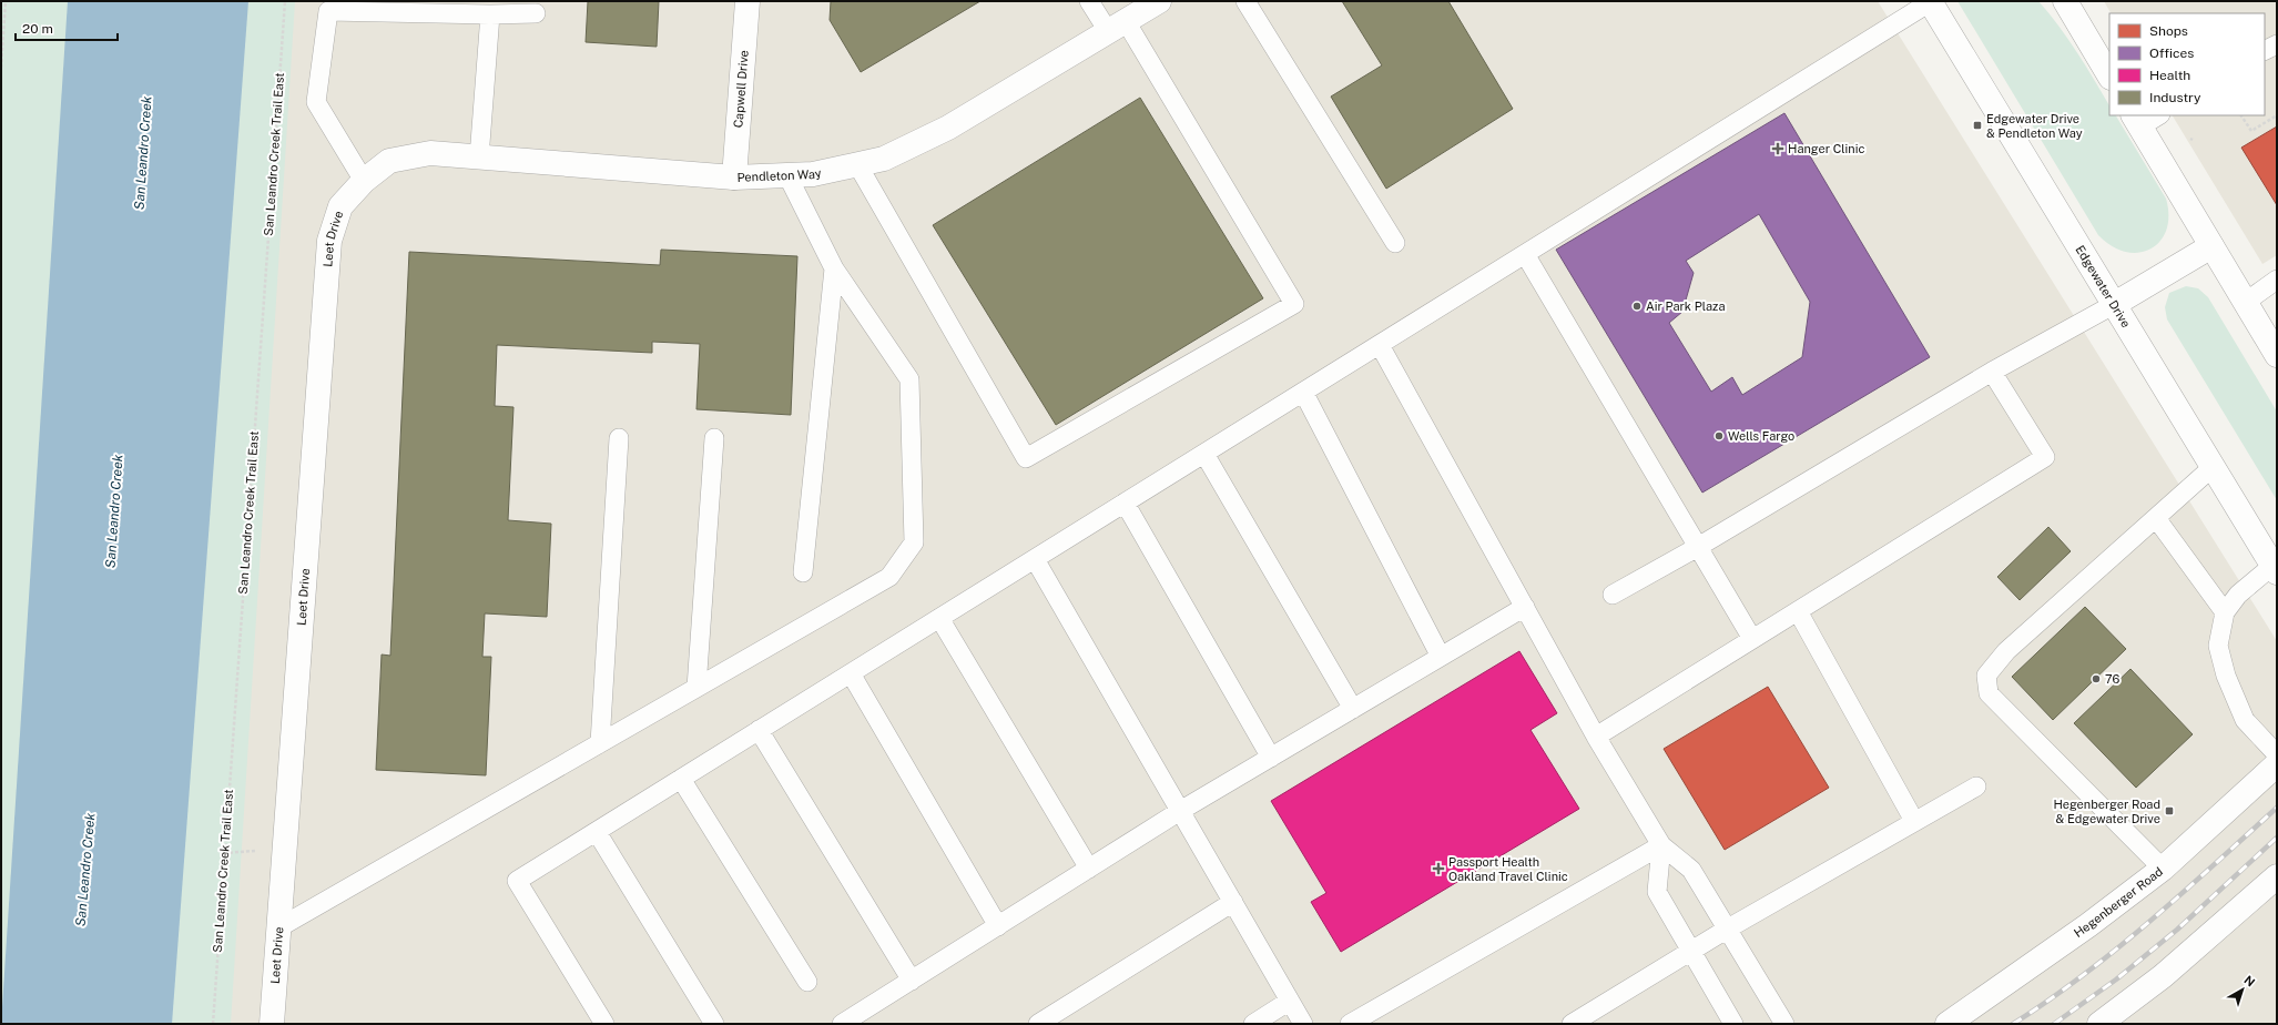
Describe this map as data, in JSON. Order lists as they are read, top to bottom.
{
  "streets": {
    "street": [
      "Capwell Drive",
      "Pendleton Way",
      "Leet Drive",
      "Edgewater Drive",
      "Hegenberger Road"
    ],
    "path": ["San Leandro Creek Trail East"]
  },
  "crossings": [
    ["Capwell Drive", "Pendleton Way"],
    ["Pendleton Way", "Leet Drive"]
  ],
  "water": ["San Leandro Creek"],
  "places": {
    "transit": ["Edgewater Drive & Pendleton Way", "Hegenberger Road & Edgewater Drive"],
    "health": ["Hanger Clinic", "Passport Health Oakland Travel Clinic"],
    "other": ["Air Park Plaza", "Wells Fargo", "76"]
  },
  "legend": [
    "Shops",
    "Offices",
    "Health",
    "Industry"
  ],
  "scale_bar": "20 m",
  "north": "top right"
}
